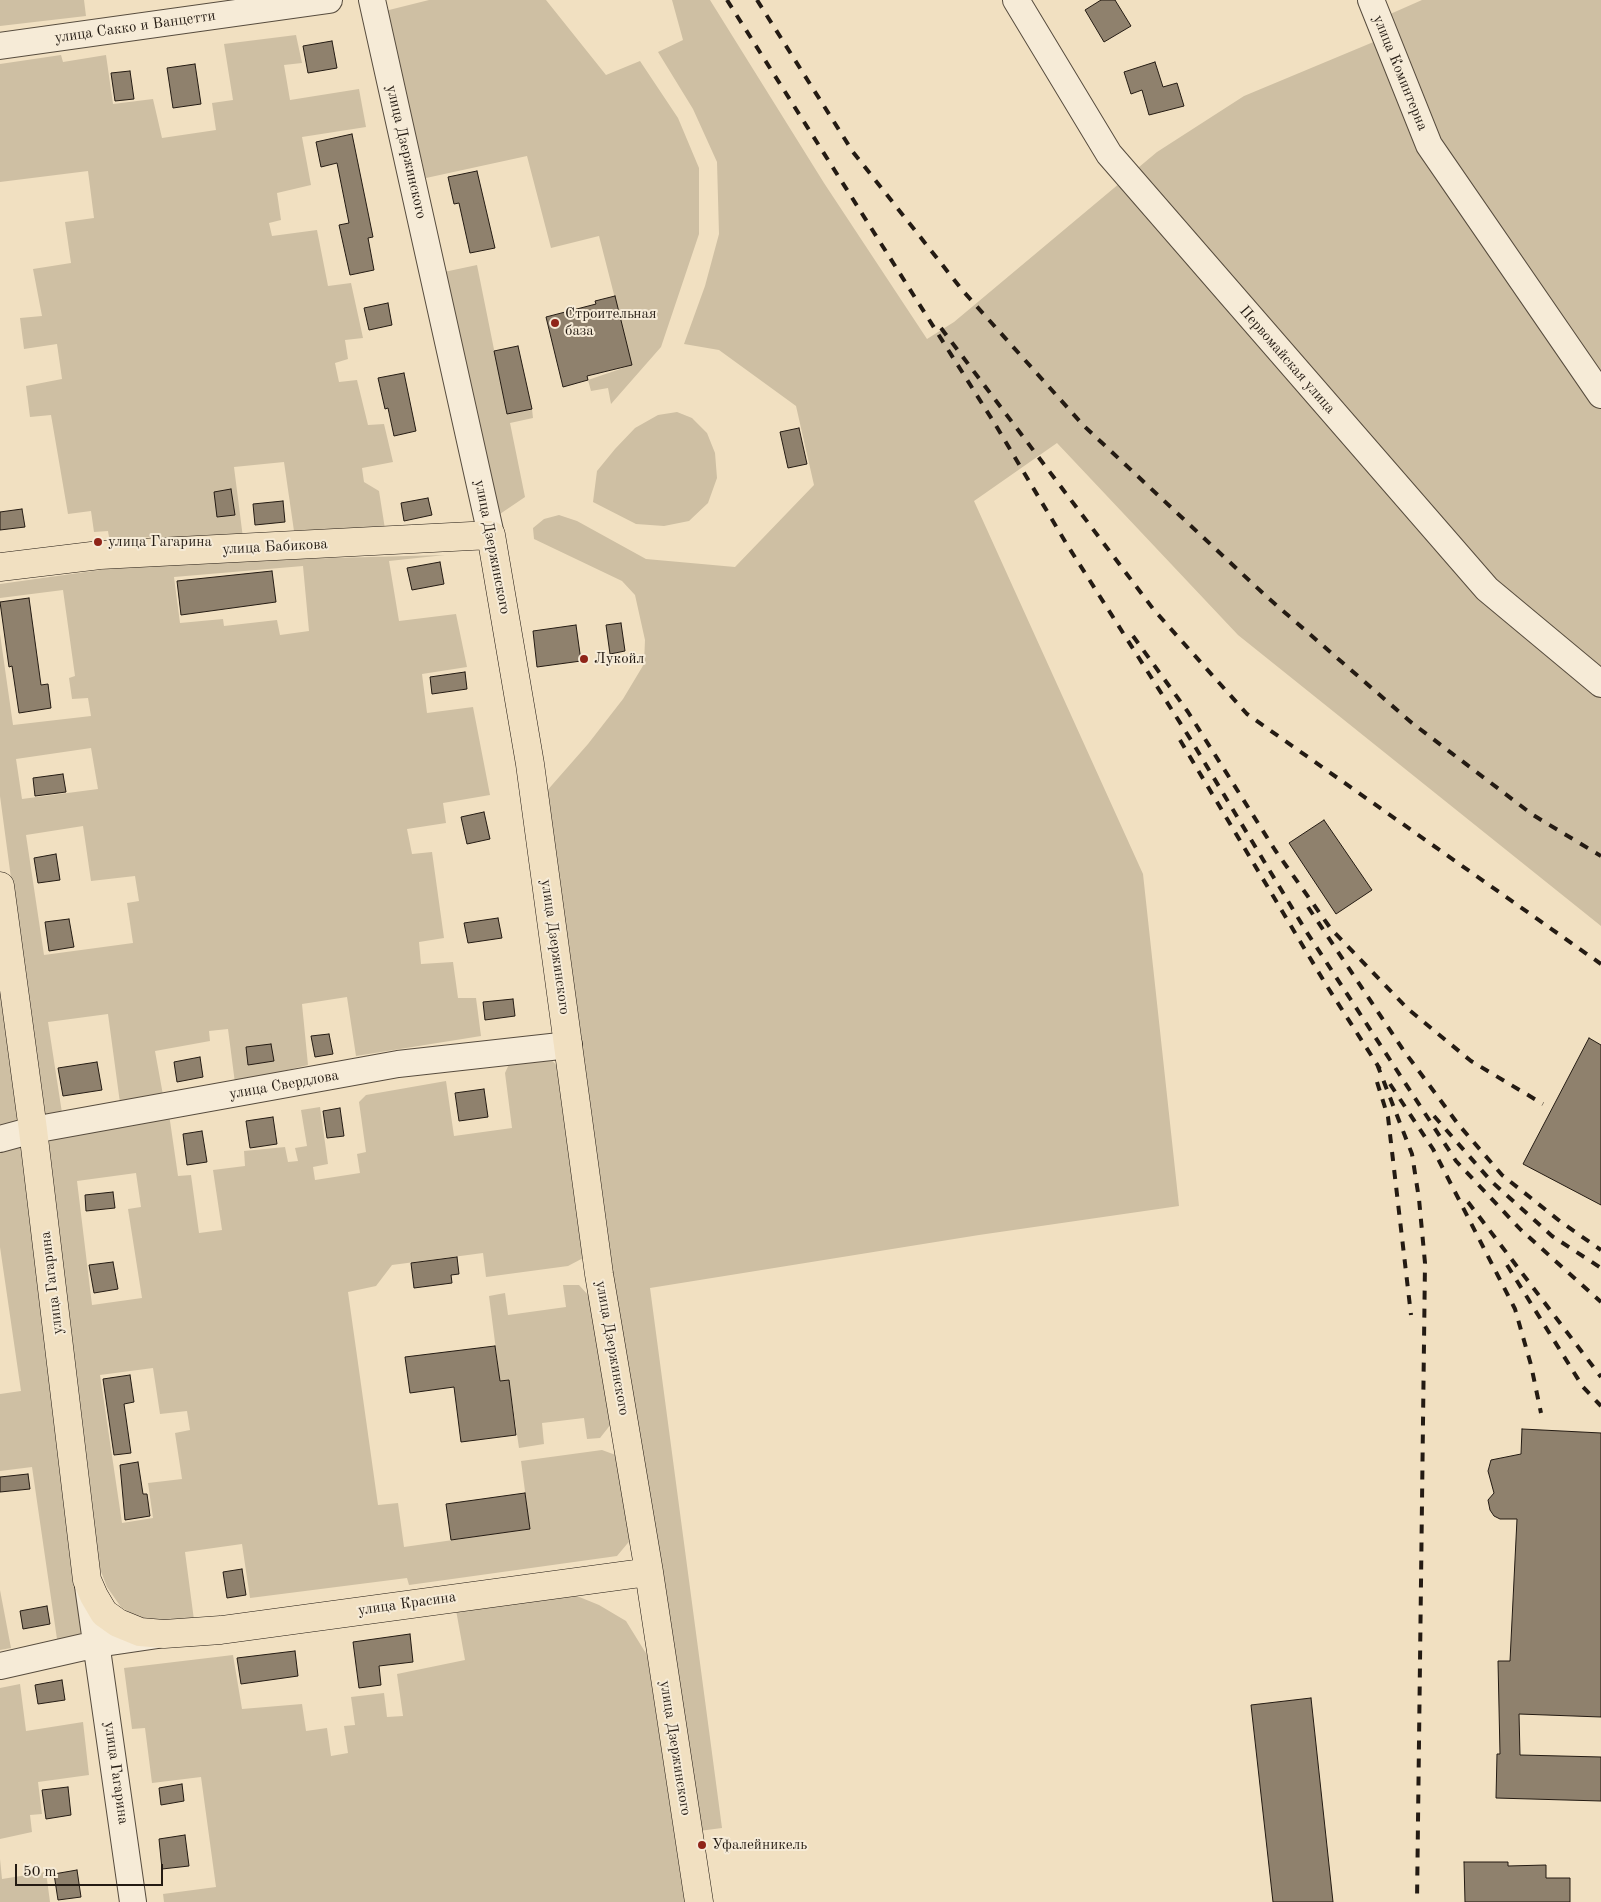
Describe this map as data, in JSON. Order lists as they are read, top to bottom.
{
  "streets": {
    "main road": [
      "улица Дзержинского",
      "улица Бабикова",
      "улица Гагарина",
      "улица Красина"
    ],
    "street": [
      "улица Сакко и Ванцетти",
      "улица Коминтерна",
      "Первомайская улица",
      "улица Свердлова"
    ]
  },
  "crossings": [
    ["улица Дзержинского", "улица Бабикова"],
    ["улица Дзержинского", "улица Свердлова"],
    ["улица Дзержинского", "улица Красина"],
    ["улица Свердлова", "улица Гагарина"],
    ["улица Гагарина", "улица Красина"]
  ],
  "places": [
    "Строительная база",
    "улица Гагарина",
    "Лукойл",
    "Уфалейникель"
  ],
  "scale_bar": "50 m"
}
